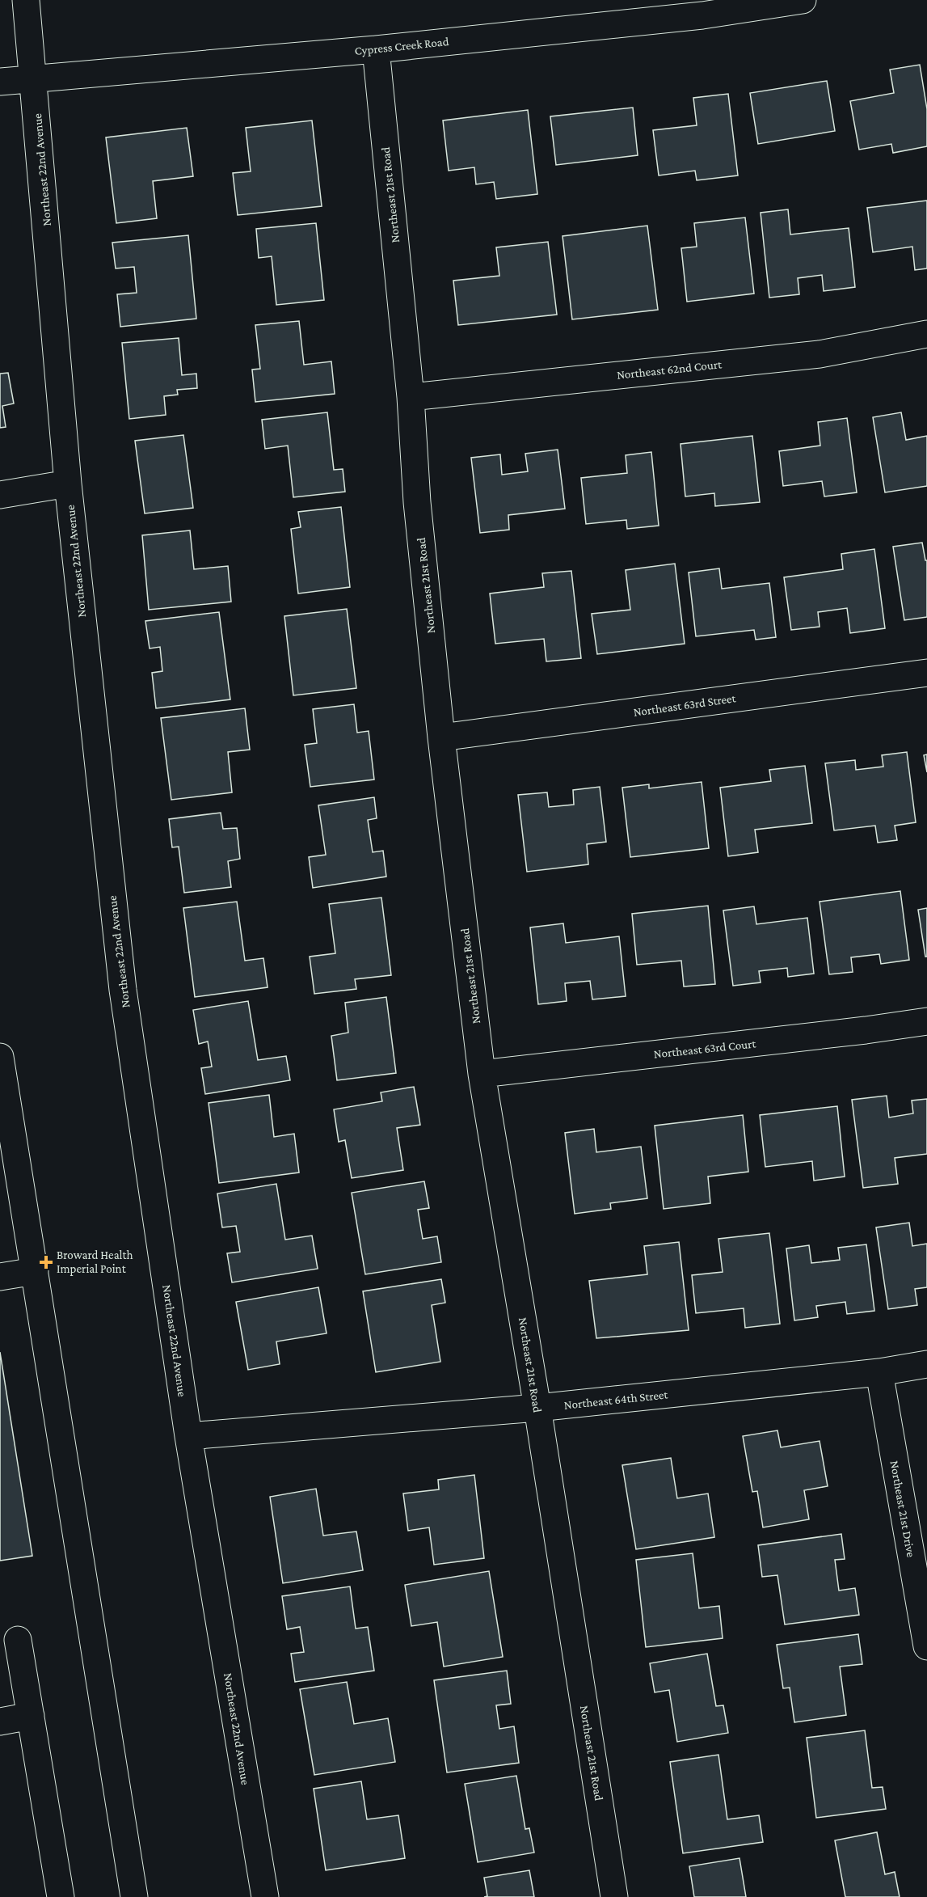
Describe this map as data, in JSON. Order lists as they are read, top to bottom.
{
  "streets": {
    "street": [
      "Cypress Creek Road",
      "Northeast 22nd Avenue",
      "Northeast 21st Road",
      "Northeast 62nd Court",
      "Northeast 63rd Street",
      "Northeast 63rd Court",
      "Northeast 64th Street",
      "Northeast 21st Drive"
    ]
  },
  "crossings": [
    ["Cypress Creek Road", "Northeast 22nd Avenue"],
    ["Cypress Creek Road", "Northeast 21st Road"],
    ["Northeast 22nd Avenue", "Northeast 64th Street"],
    ["Northeast 21st Road", "Northeast 62nd Court"],
    ["Northeast 21st Road", "Northeast 63rd Street"],
    ["Northeast 21st Road", "Northeast 63rd Court"],
    ["Northeast 21st Road", "Northeast 64th Street"],
    ["Northeast 64th Street", "Northeast 21st Drive"]
  ],
  "places": {
    "health": ["Broward Health Imperial Point"]
  }
}
